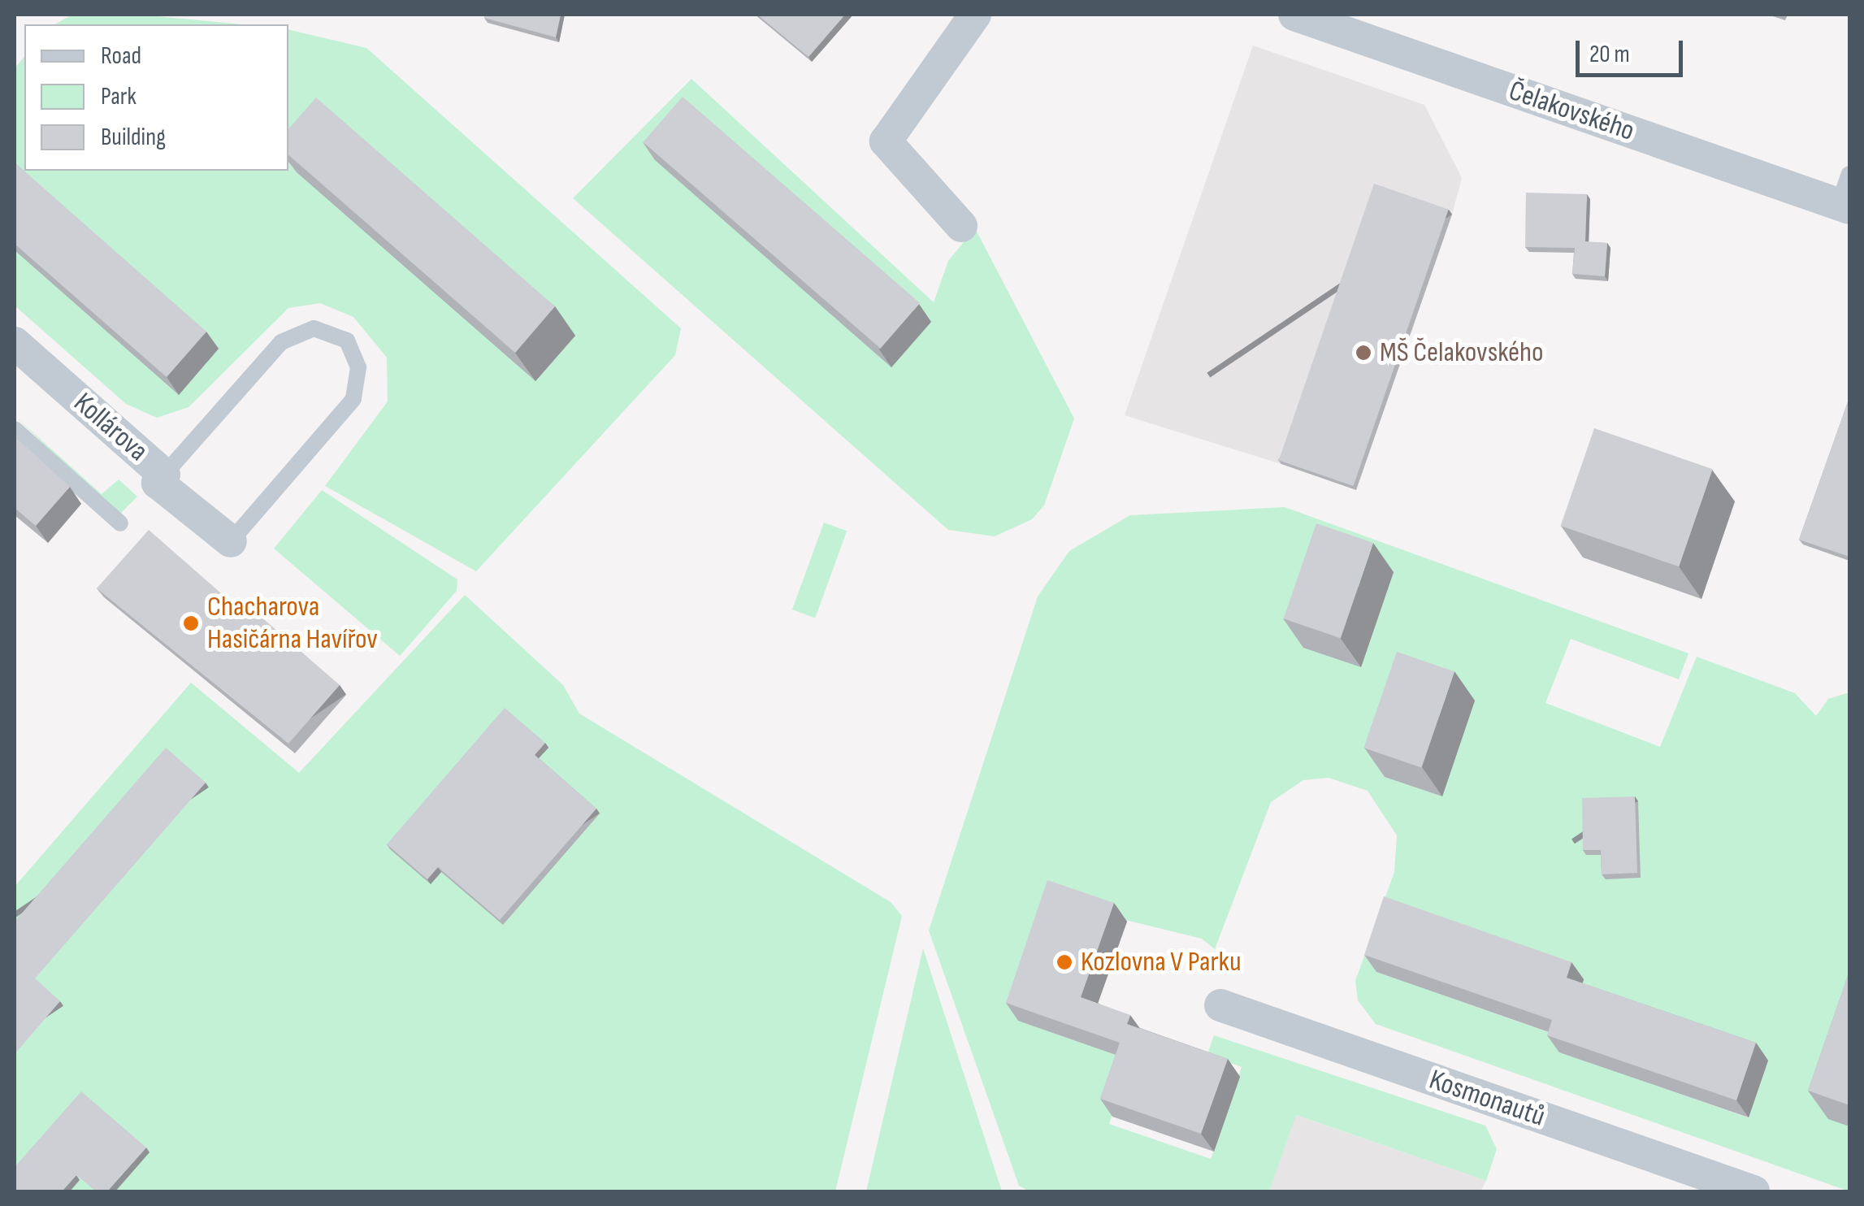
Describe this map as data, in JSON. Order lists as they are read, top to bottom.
{
  "streets": {
    "street": ["Čelakovského", "Kollárova", "Kosmonautů"]
  },
  "places": ["MŠ Čelakovského", "Chacharova Hasičárna Havířov", "Kozlovna V Parku"],
  "legend": ["Road", "Park", "Building"],
  "scale_bar": "20 m"
}
